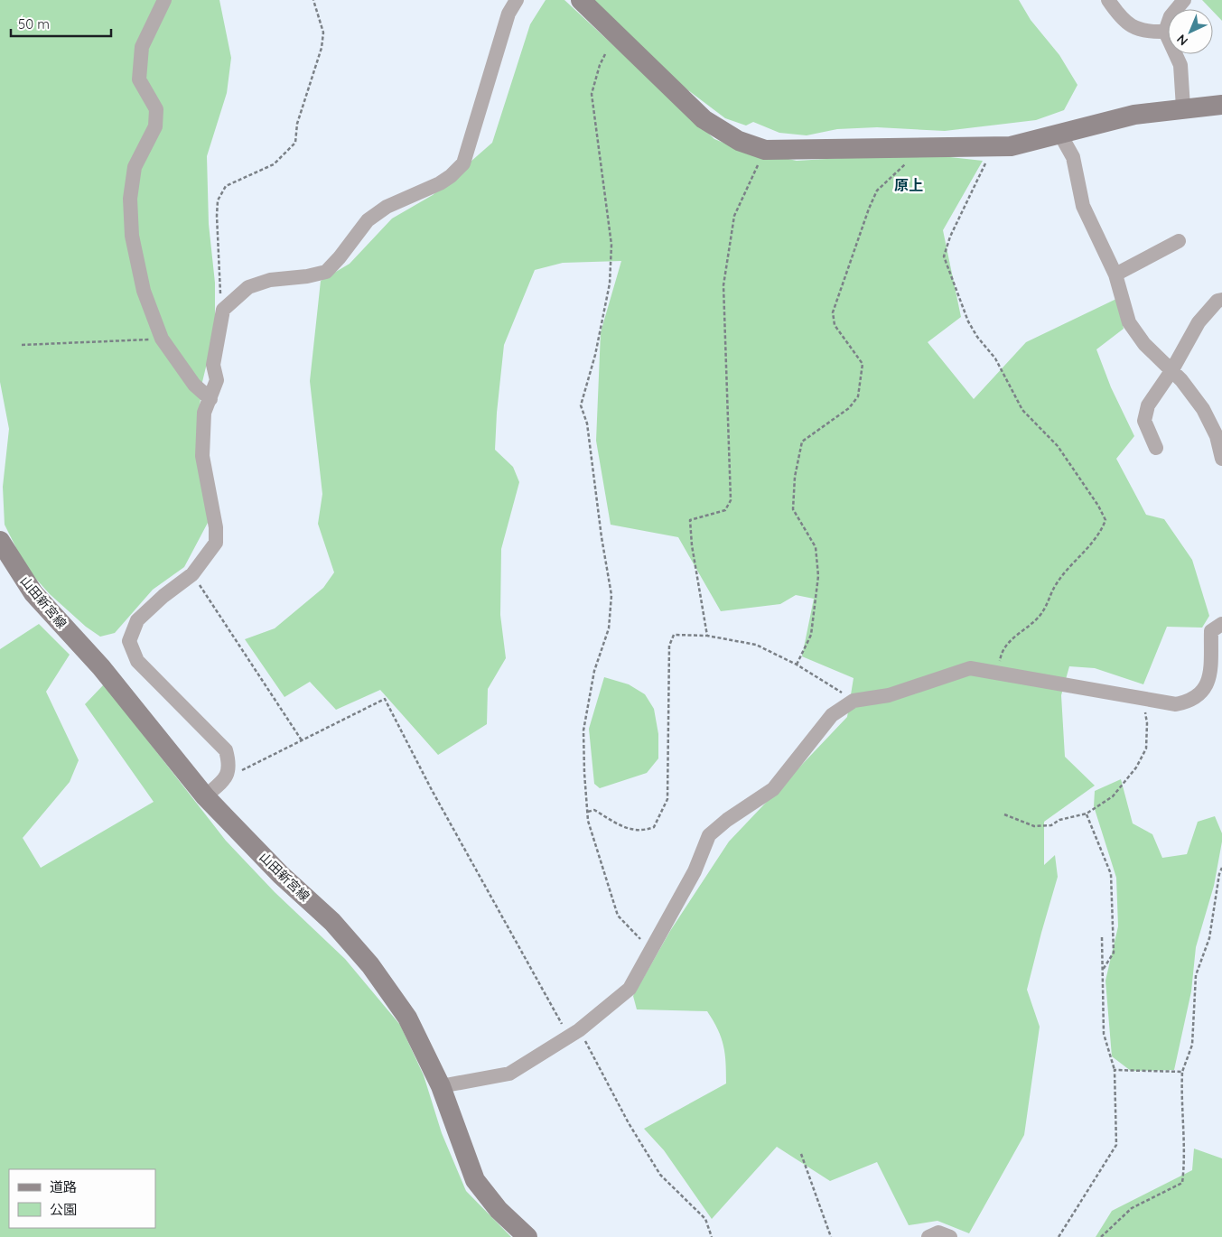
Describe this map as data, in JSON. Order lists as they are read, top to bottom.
{
  "streets": {
    "main road": ["山田新宮線"]
  },
  "districts": ["原上"],
  "legend": ["道路", "公園"],
  "scale_bar": "50 m",
  "north": "bottom left"
}
